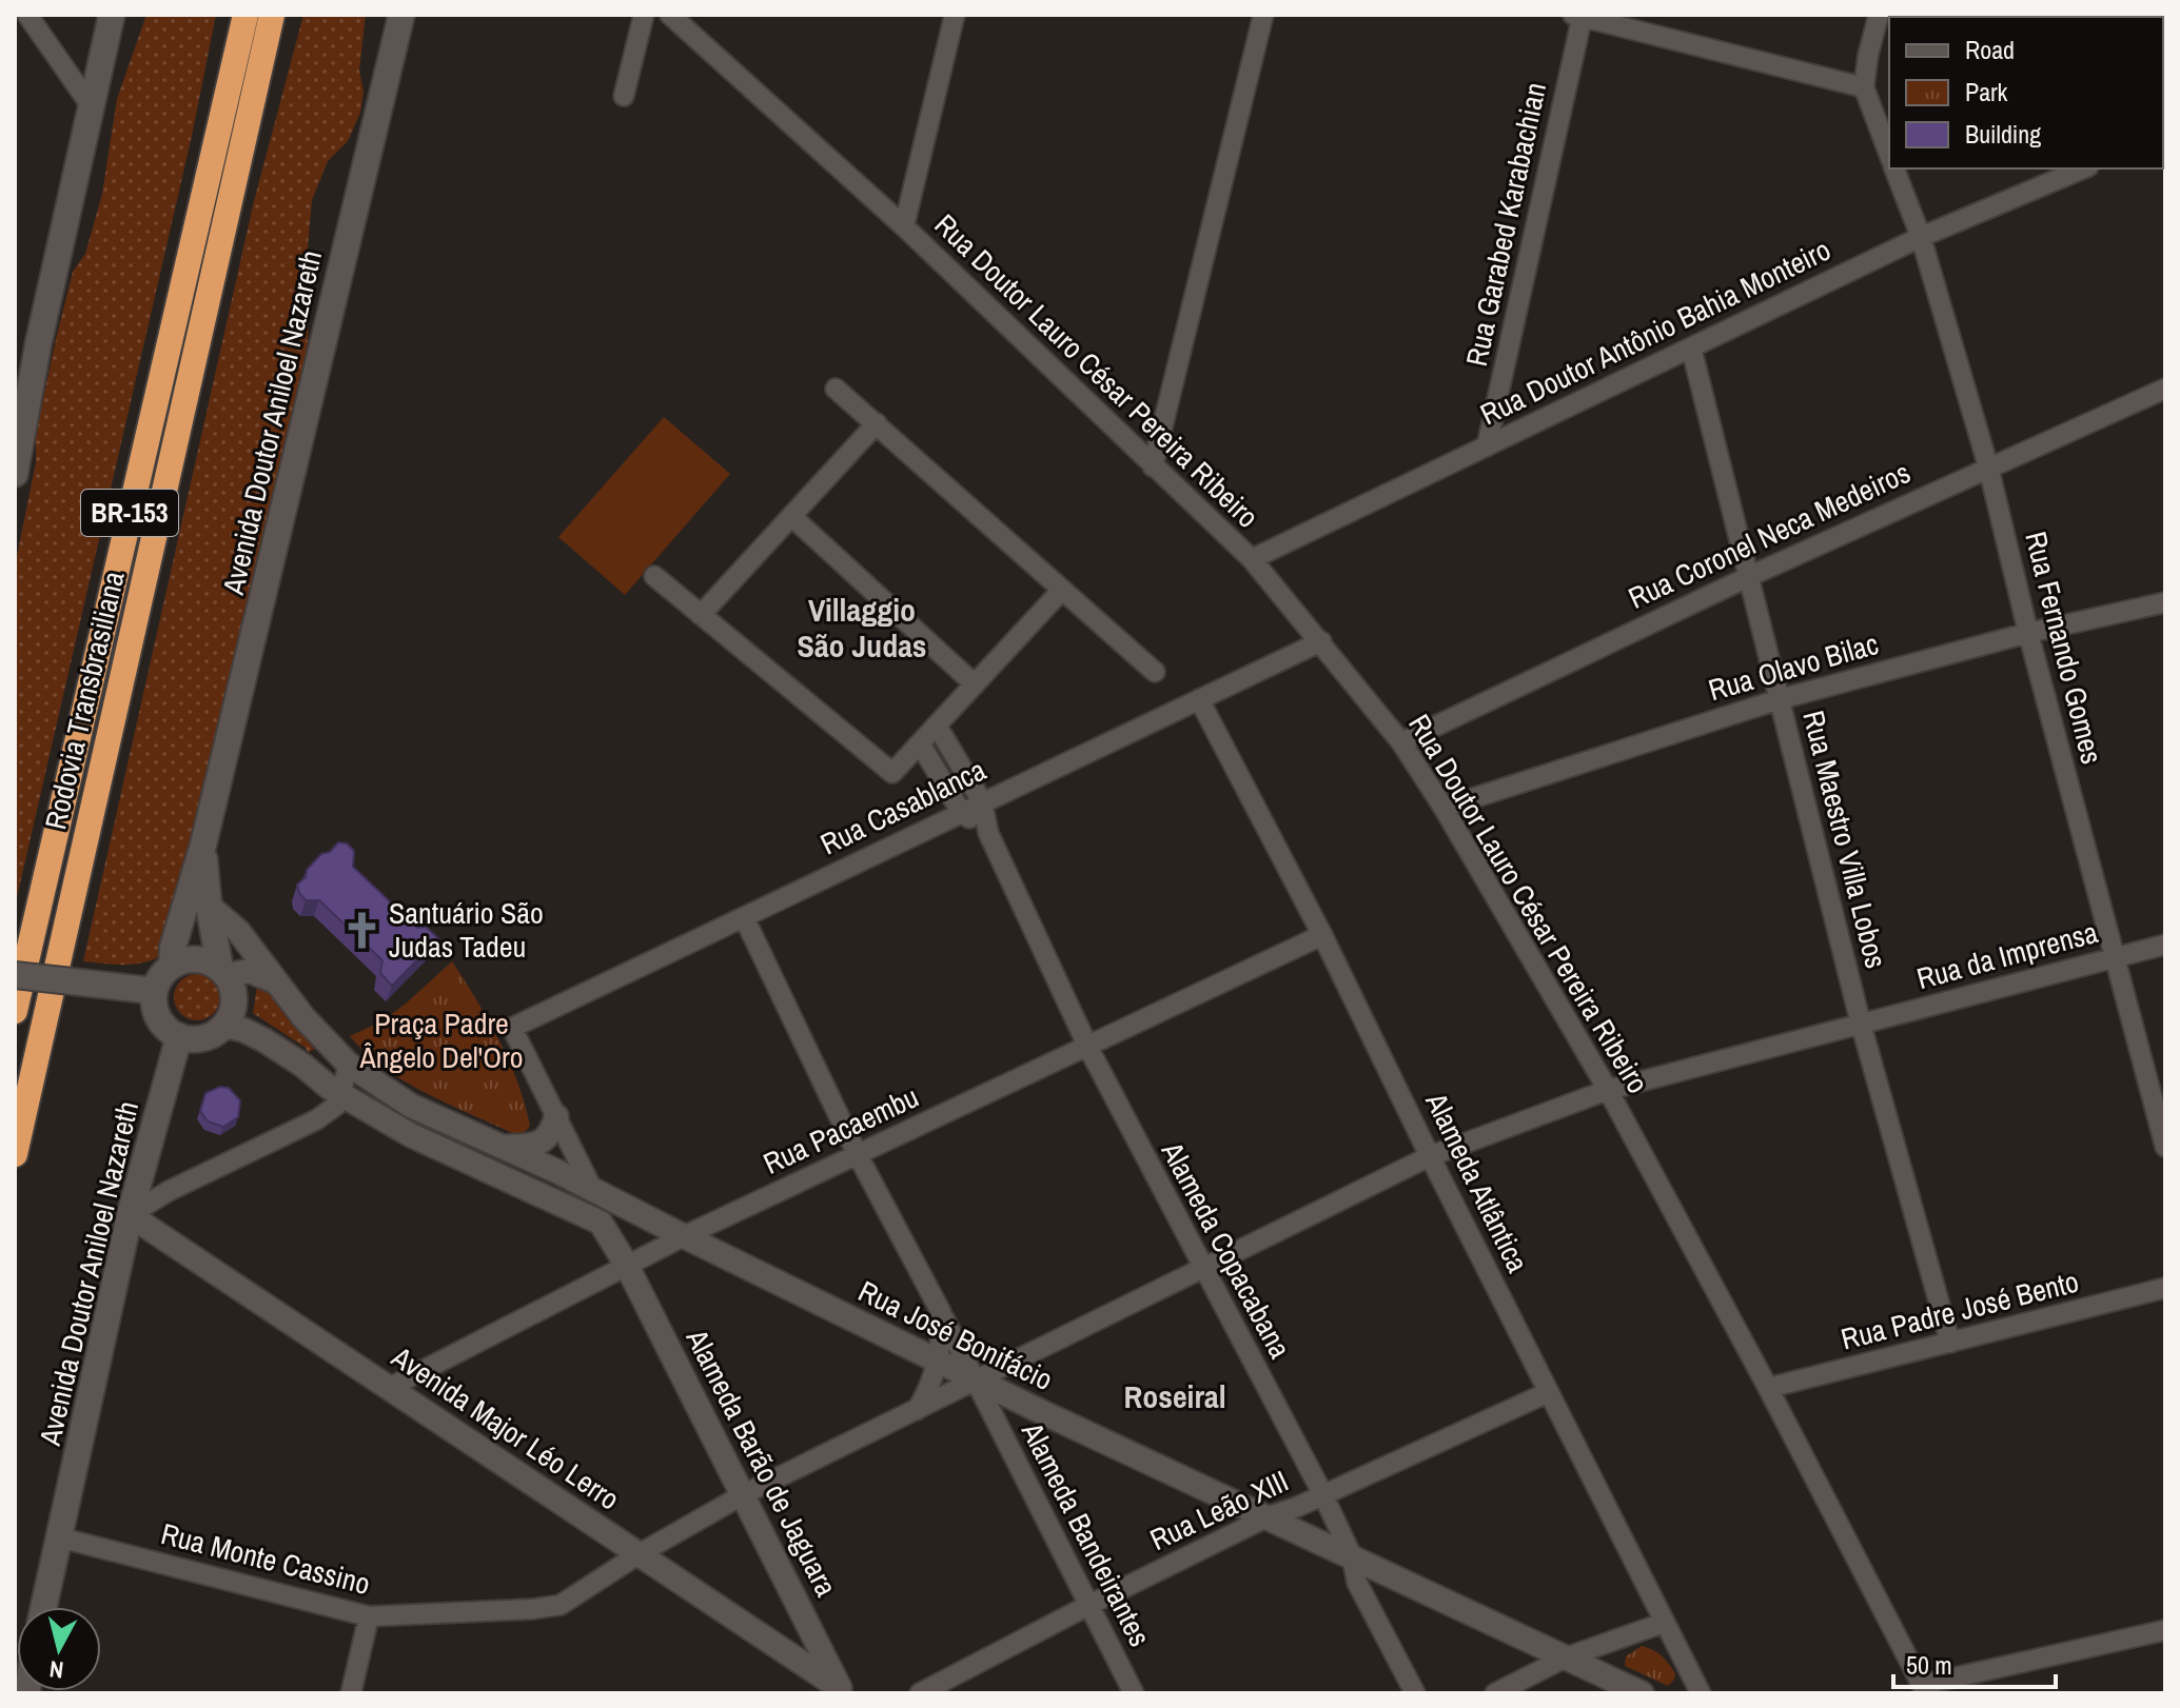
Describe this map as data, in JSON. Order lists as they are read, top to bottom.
{
  "streets": {
    "highway": ["BR-153", "Rodovia Transbrasiliana"],
    "main road": ["Avenida Doutor Aniloel Nazareth"],
    "street": [
      "Rua Garabed Karabachian",
      "Rua Doutor Antônio Bahia Monteiro",
      "Rua Doutor Lauro César Pereira Ribeiro",
      "Rua Coronel Neca Medeiros",
      "Rua Fernando Gomes",
      "Rua Olavo Bilac",
      "Rua Casablanca",
      "Rua Maestro Villa Lobos",
      "Rua da Imprensa",
      "Rua Pacaembu",
      "Alameda Atlântica",
      "Alameda Copacabana",
      "Rua Padre José Bento",
      "Rua José Bonifácio",
      "Avenida Major Léo Lerro",
      "Alameda Barão de Jaguara",
      "Rua Leão XIII",
      "Alameda Bandeirantes",
      "Rua Monte Cassino"
    ]
  },
  "crossings": [
    ["Rua Garabed Karabachian", "Rua Doutor Antônio Bahia Monteiro"],
    ["Rua Doutor Antônio Bahia Monteiro", "Rua Doutor Lauro César Pereira Ribeiro"],
    ["Rua Doutor Antônio Bahia Monteiro", "Rua Fernando Gomes"],
    ["Rua Doutor Antônio Bahia Monteiro", "Rua Maestro Villa Lobos"],
    ["Rua Doutor Lauro César Pereira Ribeiro", "Rua Coronel Neca Medeiros"],
    ["Rua Doutor Lauro César Pereira Ribeiro", "Rua Olavo Bilac"],
    ["Rua Doutor Lauro César Pereira Ribeiro", "Rua Casablanca"],
    ["Rua Doutor Lauro César Pereira Ribeiro", "Rua da Imprensa"],
    ["Rua Doutor Lauro César Pereira Ribeiro", "Rua Padre José Bento"],
    ["Avenida Doutor Aniloel Nazareth", "Rua José Bonifácio"],
    ["Avenida Doutor Aniloel Nazareth", "Avenida Major Léo Lerro"],
    ["Avenida Doutor Aniloel Nazareth", "Rua Monte Cassino"],
    ["Rua Coronel Neca Medeiros", "Rua Fernando Gomes"],
    ["Rua Coronel Neca Medeiros", "Rua Maestro Villa Lobos"],
    ["Rua Fernando Gomes", "Rua Olavo Bilac"],
    ["Rua Fernando Gomes", "Rua da Imprensa"],
    ["Rua Olavo Bilac", "Rua Maestro Villa Lobos"],
    ["Rua Casablanca", "Alameda Atlântica"],
    ["Rua Casablanca", "Alameda Copacabana"],
    ["Rua Casablanca", "Alameda Bandeirantes"],
    ["Rua Maestro Villa Lobos", "Rua da Imprensa"],
    ["Rua Maestro Villa Lobos", "Rua Padre José Bento"],
    ["Rua da Imprensa", "Alameda Atlântica"],
    ["Rua da Imprensa", "Rua Monte Cassino"],
    ["Rua Pacaembu", "Alameda Atlântica"],
    ["Rua Pacaembu", "Alameda Copacabana"],
    ["Rua Pacaembu", "Rua José Bonifácio"],
    ["Rua Pacaembu", "Avenida Major Léo Lerro"],
    ["Rua Pacaembu", "Alameda Barão de Jaguara"],
    ["Rua Pacaembu", "Alameda Bandeirantes"],
    ["Alameda Atlântica", "Rua Leão XIII"],
    ["Alameda Atlântica", "Rua Monte Cassino"],
    ["Alameda Copacabana", "Rua José Bonifácio"],
    ["Alameda Copacabana", "Rua Leão XIII"],
    ["Alameda Copacabana", "Rua Monte Cassino"],
    ["Rua José Bonifácio", "Rua Leão XIII"],
    ["Rua José Bonifácio", "Alameda Bandeirantes"],
    ["Rua José Bonifácio", "Rua Monte Cassino"],
    ["Avenida Major Léo Lerro", "Alameda Barão de Jaguara"],
    ["Avenida Major Léo Lerro", "Rua Monte Cassino"],
    ["Alameda Barão de Jaguara", "Rua Monte Cassino"],
    ["Rua Leão XIII", "Alameda Bandeirantes"],
    ["Alameda Bandeirantes", "Rua Monte Cassino"]
  ],
  "districts": ["Villaggio São Judas", "Roseiral"],
  "parks": ["Praça Padre Ângelo Del'Oro"],
  "places": {
    "church": ["Santuário São Judas Tadeu"]
  },
  "legend": ["Road", "Park", "Building"],
  "scale_bar": "50 m",
  "north": "bottom"
}
